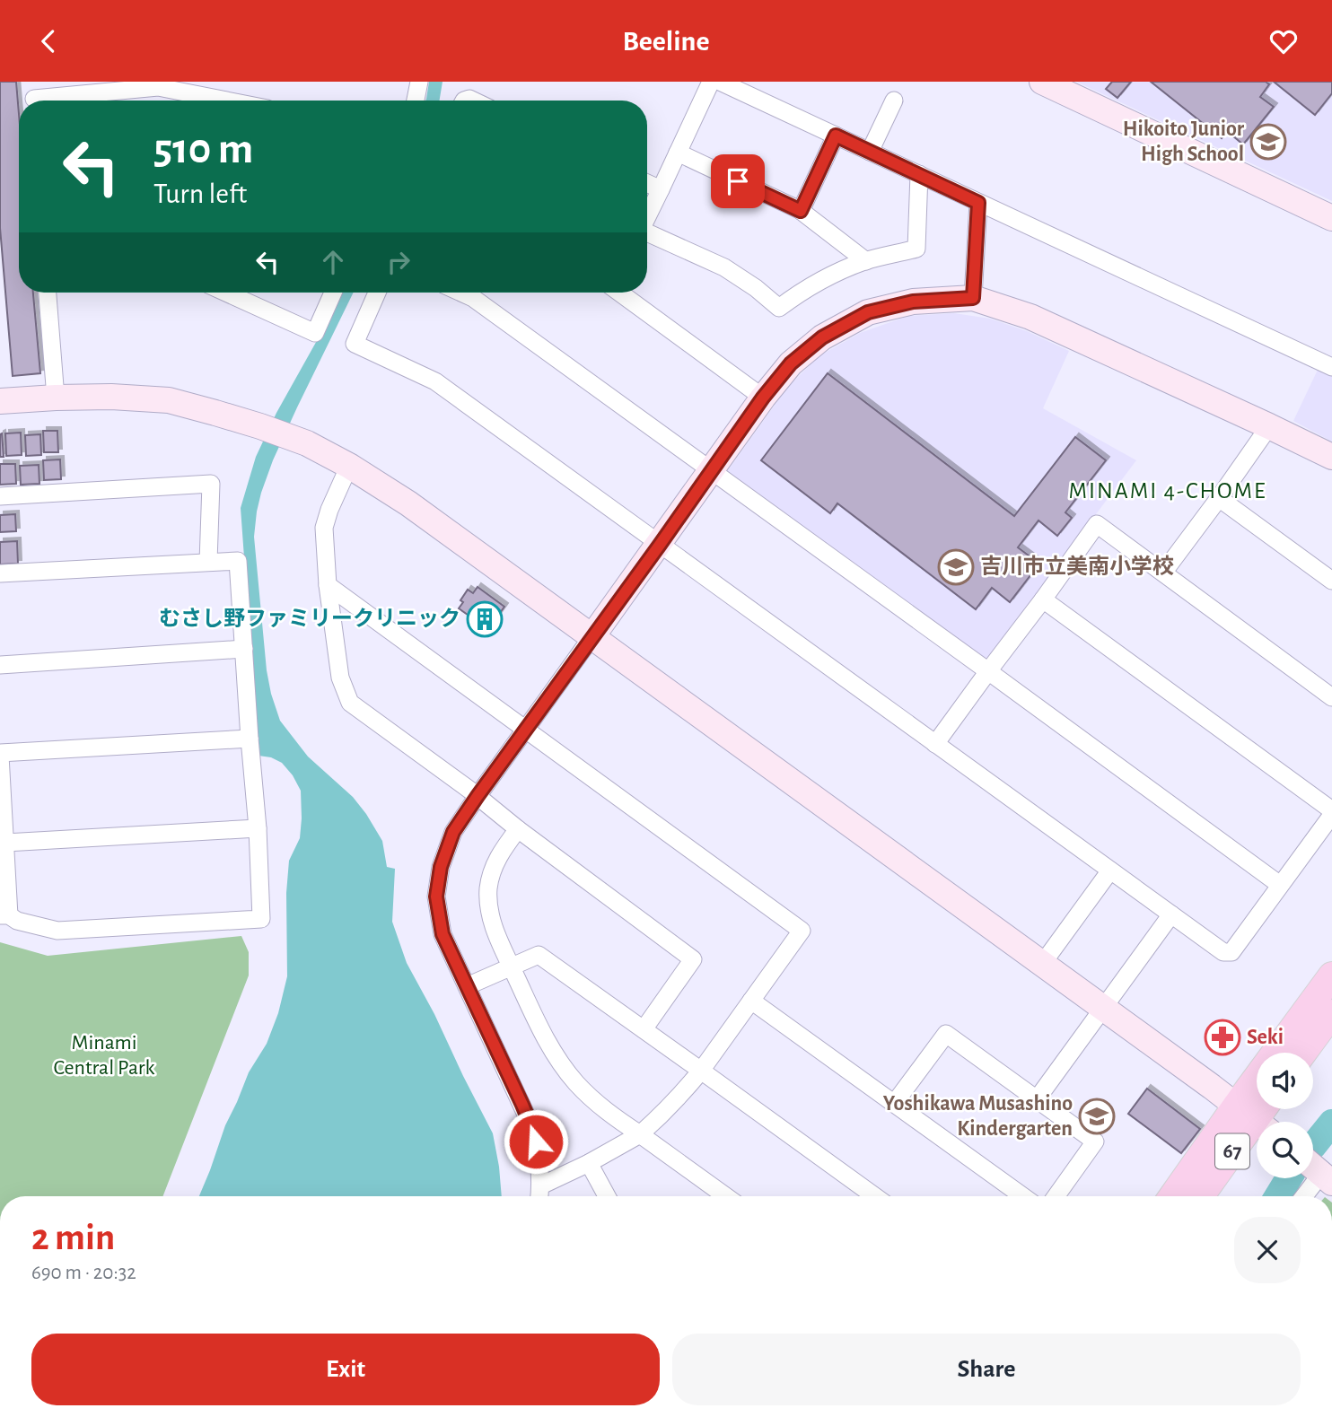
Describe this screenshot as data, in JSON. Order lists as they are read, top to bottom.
{
  "streets": {
    "main road": ["67"]
  },
  "districts": ["MINAMI 4-CHOME"],
  "parks": ["Minami Central Park"],
  "places": {
    "school or university": ["Hikoito Junior High School", "吉川市立美南小学校", "Yoshikawa Musashino Kindergarten"],
    "building": ["むさし野ファミリークリニック"],
    "pharmacy": ["Seki"]
  },
  "page": {
    "header": "Beeline",
    "turn": ["510 m", "Turn left"],
    "heading": ["2 min", "690 m · 20:32"],
    "buttons": ["Exit", "Share"]
  }
}
